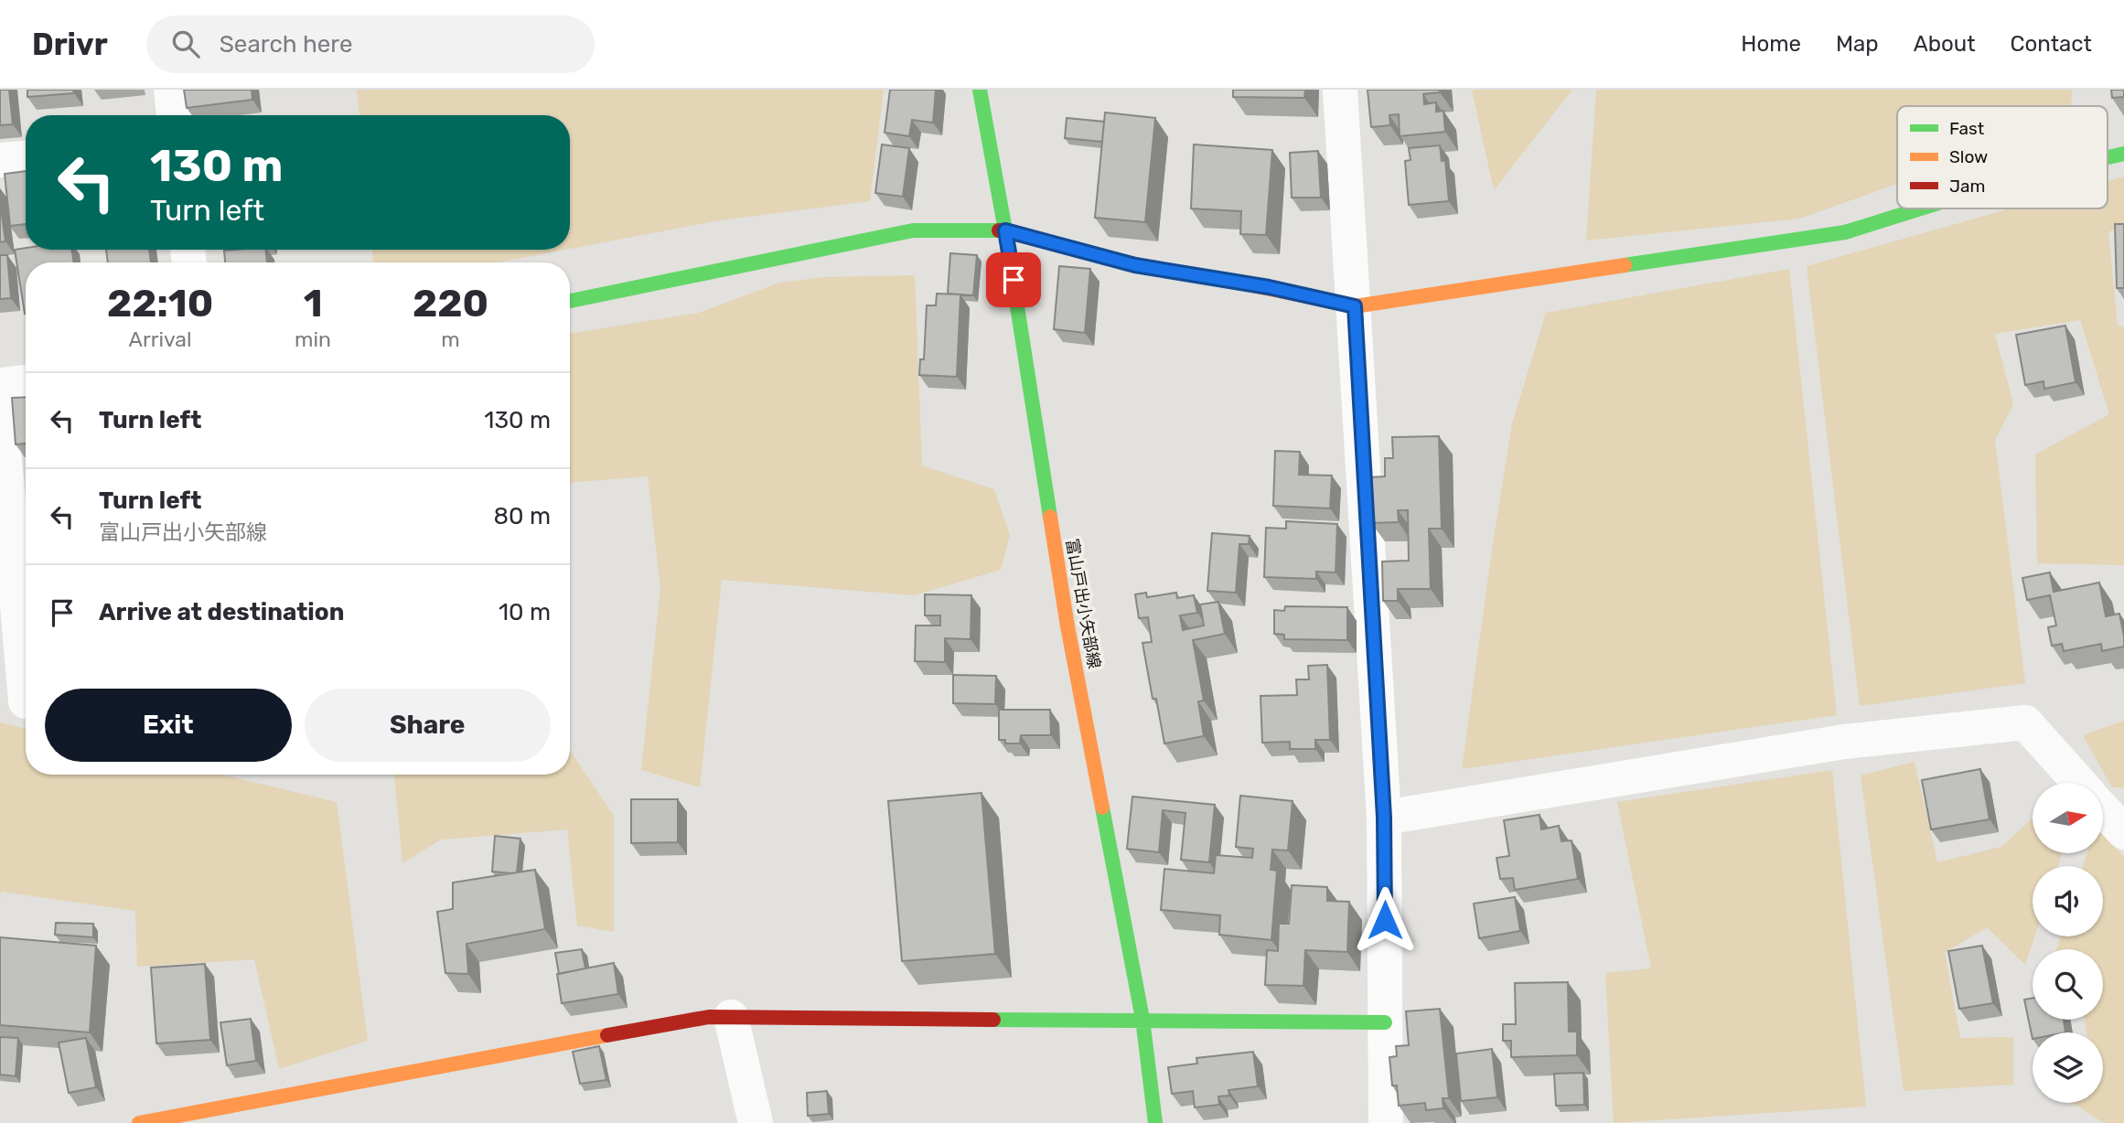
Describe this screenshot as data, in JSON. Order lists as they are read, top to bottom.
{
  "streets": {
    "street": ["富山戸出小矢部線"]
  },
  "legend": ["Fast", "Slow", "Jam"],
  "north": "right",
  "page": {
    "header": "Drivr",
    "search": "Search here",
    "nav": [
      "Home",
      "Map",
      "About",
      "Contact"
    ],
    "turn": ["130 m", "Turn left"],
    "eta": [
      "22:10",
      "Arrival",
      "1",
      "min",
      "220",
      "m"
    ],
    "list": [
      {
        "name": "Turn left",
        "value": "130 m"
      },
      {
        "name": "Turn left",
        "note": "富山戸出小矢部線",
        "value": "80 m"
      },
      {
        "name": "Arrive at destination",
        "value": "10 m"
      }
    ],
    "buttons": ["Exit", "Share"]
  }
}
